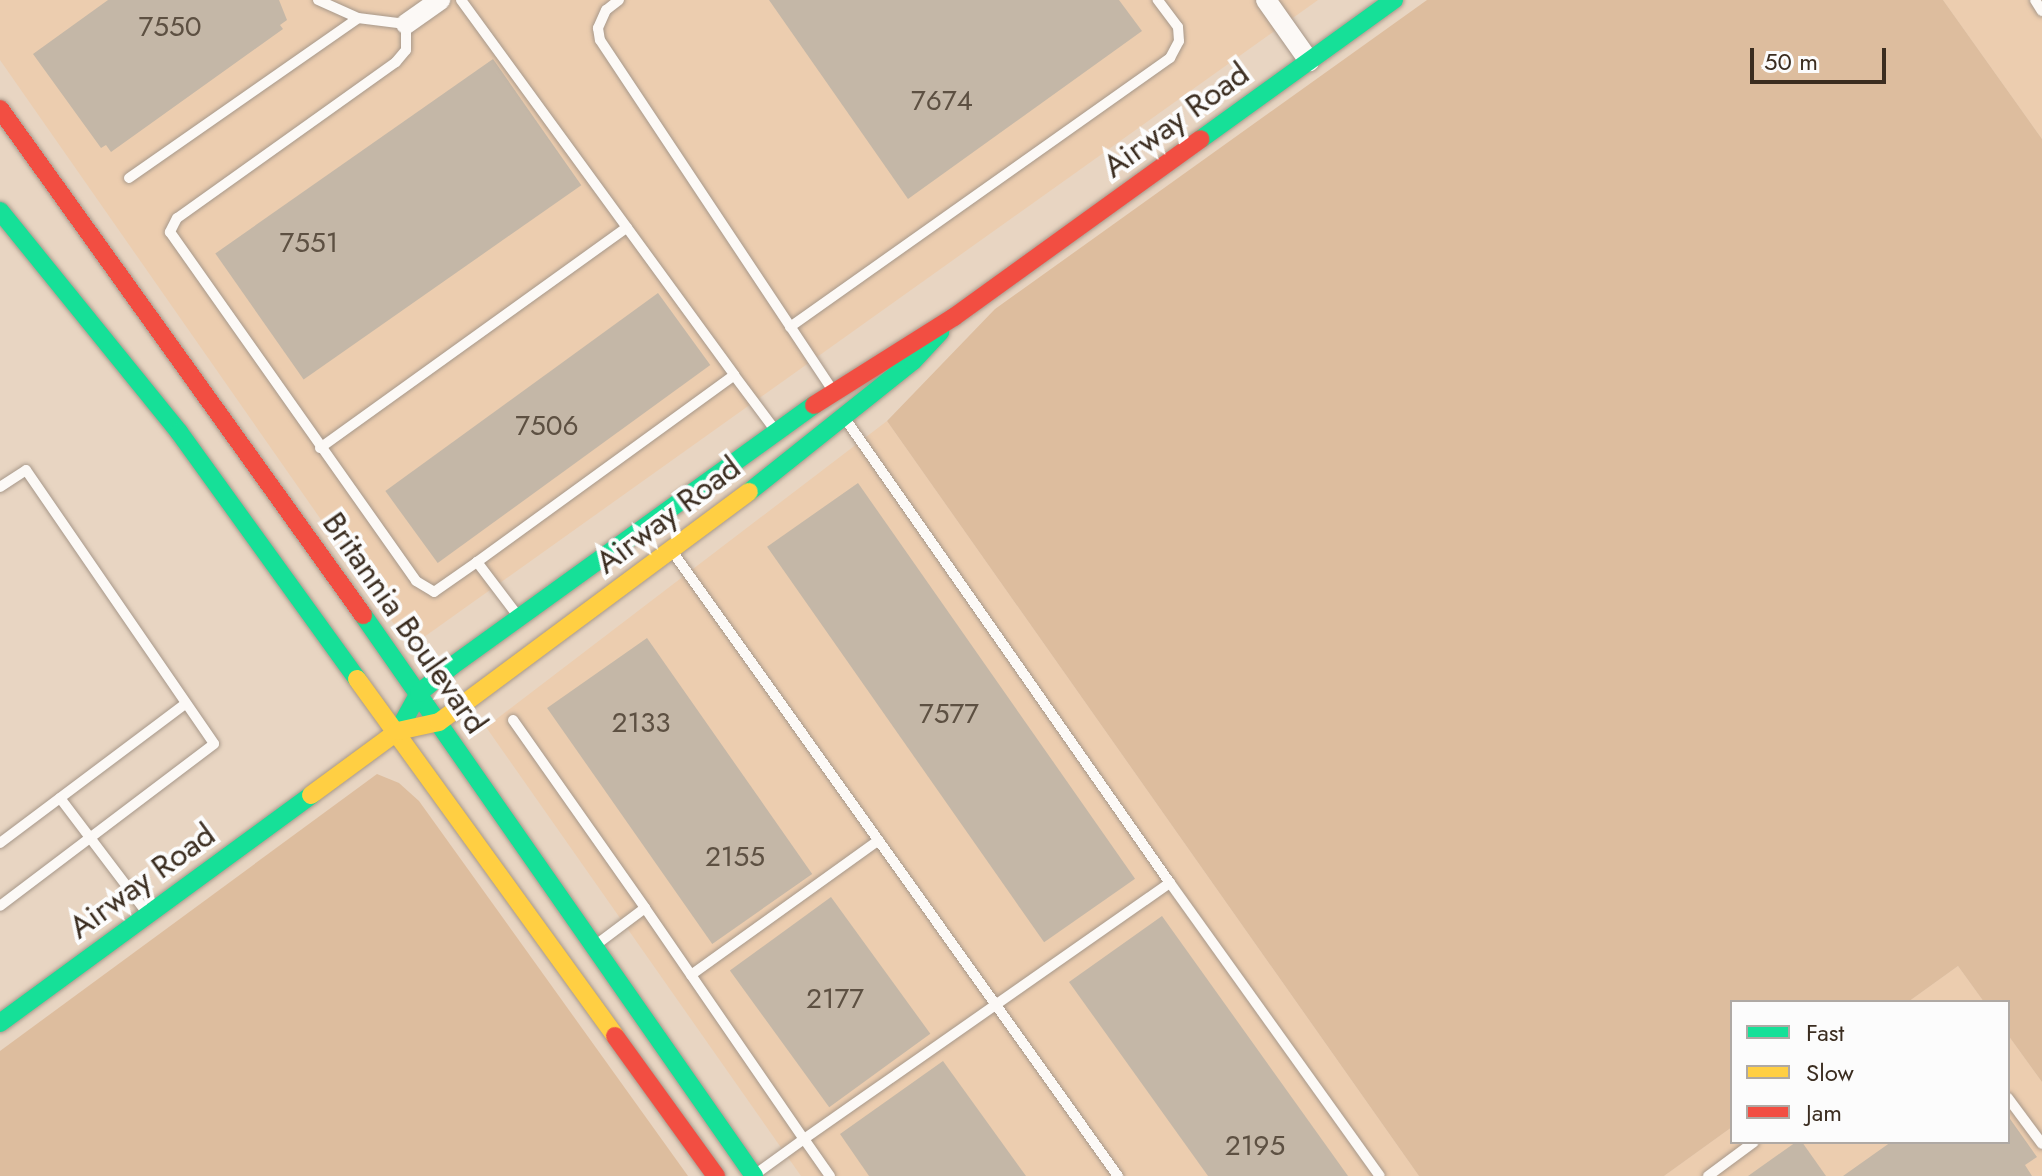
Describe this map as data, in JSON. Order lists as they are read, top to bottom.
{
  "streets": {
    "main road": ["Airway Road", "Britannia Boulevard"]
  },
  "crossings": [
    ["Airway Road", "Britannia Boulevard"]
  ],
  "house_numbers": [
    "7550",
    "7674",
    "7551",
    "7506",
    "7577",
    "2133",
    "2155",
    "2177",
    "2195"
  ],
  "legend": ["Fast", "Slow", "Jam"],
  "scale_bar": "50 m"
}
